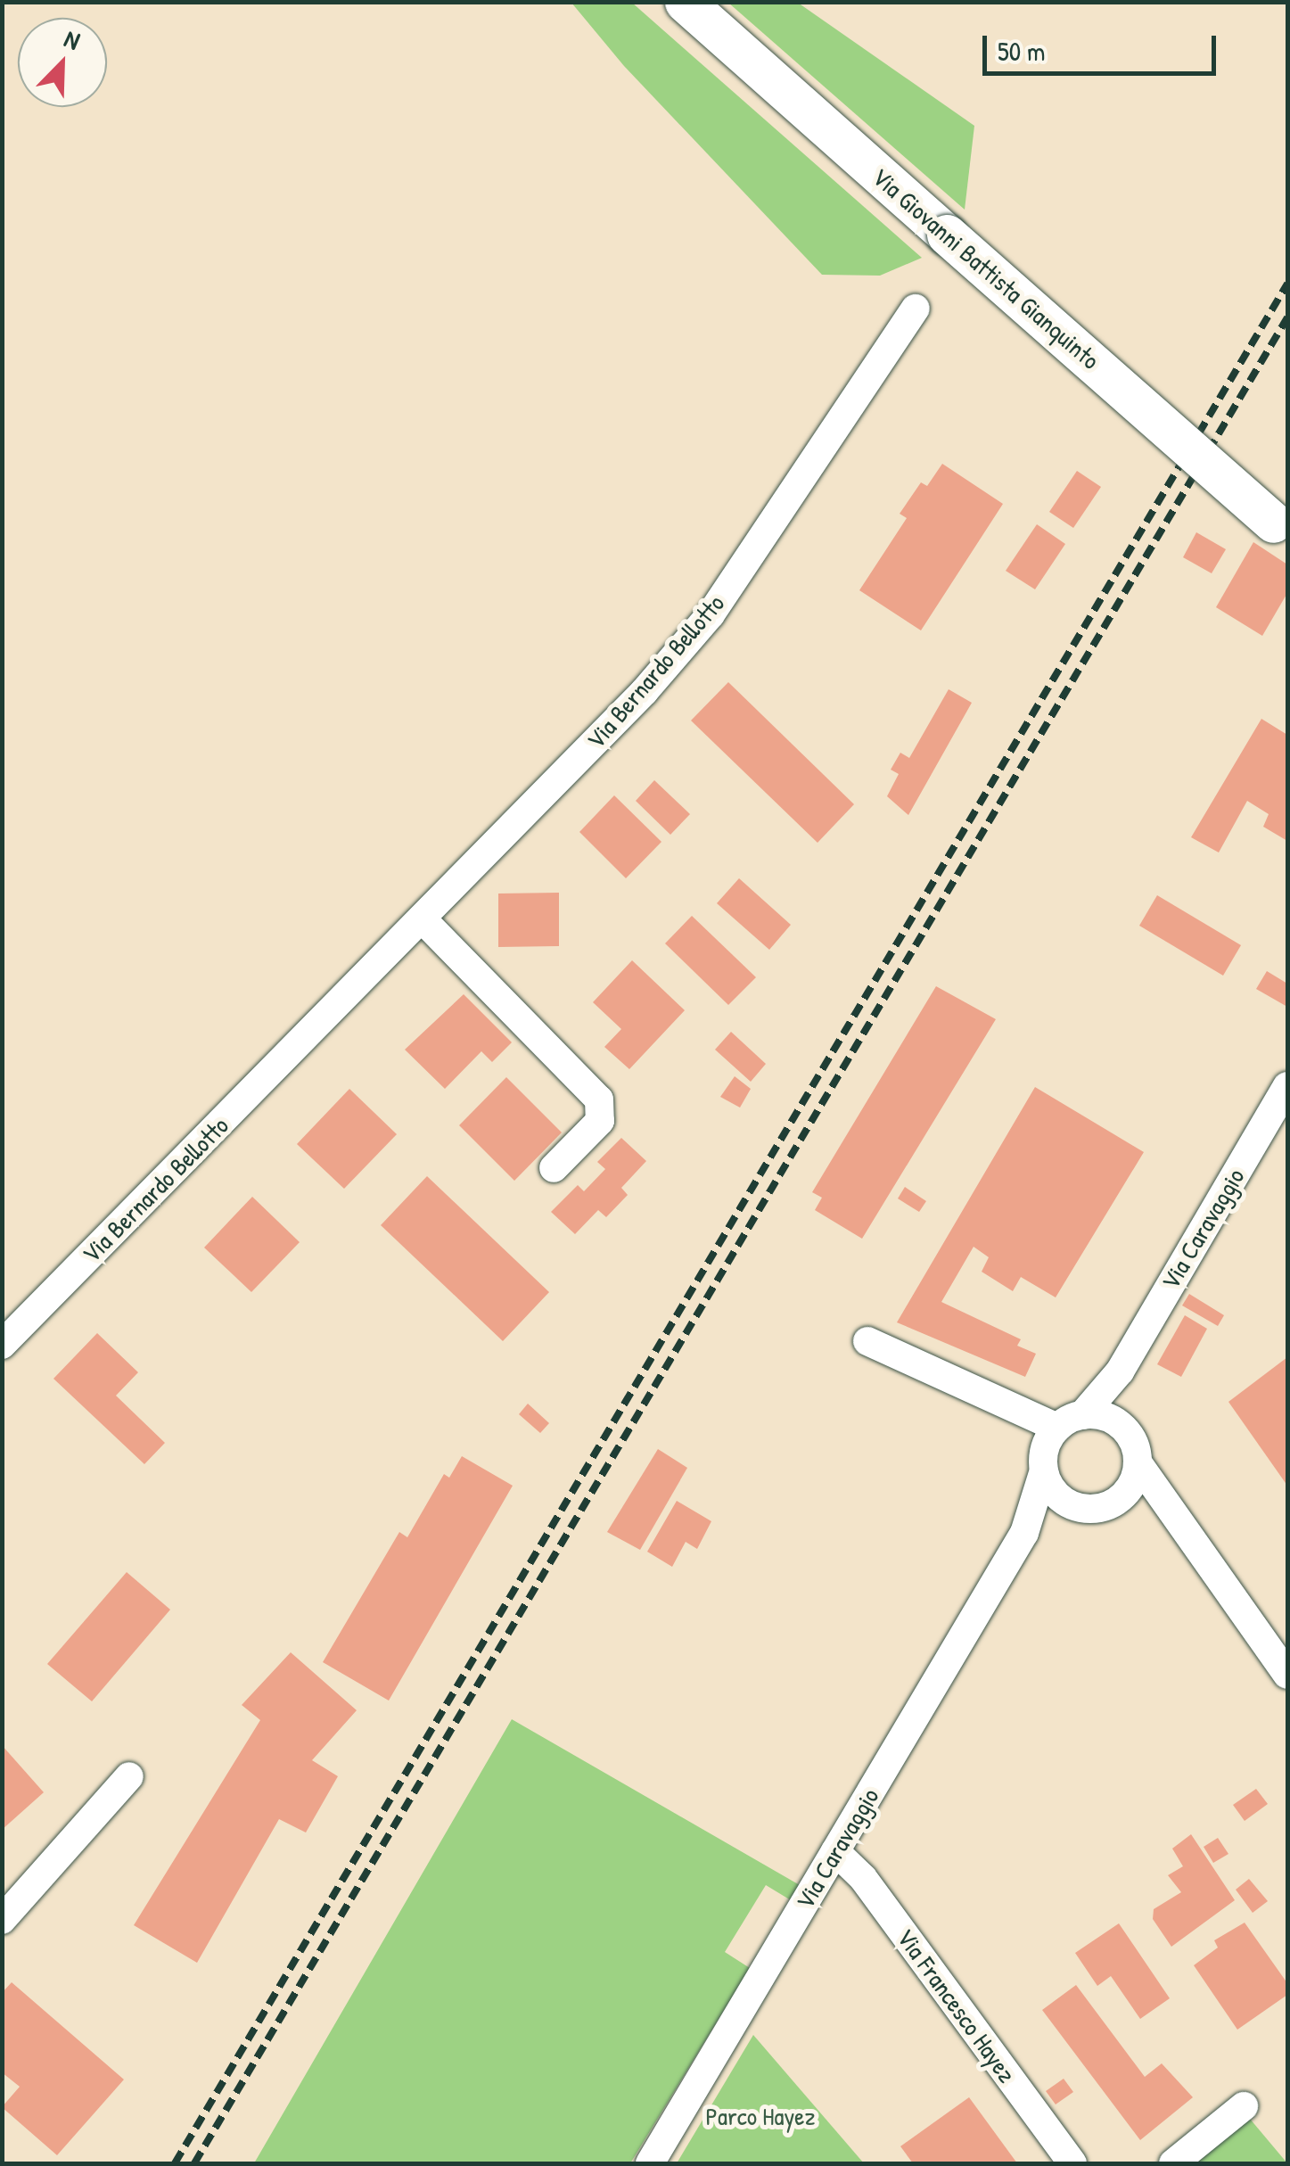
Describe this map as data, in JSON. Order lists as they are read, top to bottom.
{
  "streets": {
    "main road": ["Via Giovanni Battista Gianquinto"],
    "street": ["Via Bernardo Bellotto", "Via Caravaggio", "Via Francesco Hayez"]
  },
  "crossings": [
    ["Via Caravaggio", "Via Francesco Hayez"]
  ],
  "parks": ["Parco Hayez"],
  "scale_bar": "50 m",
  "north": "top right"
}
